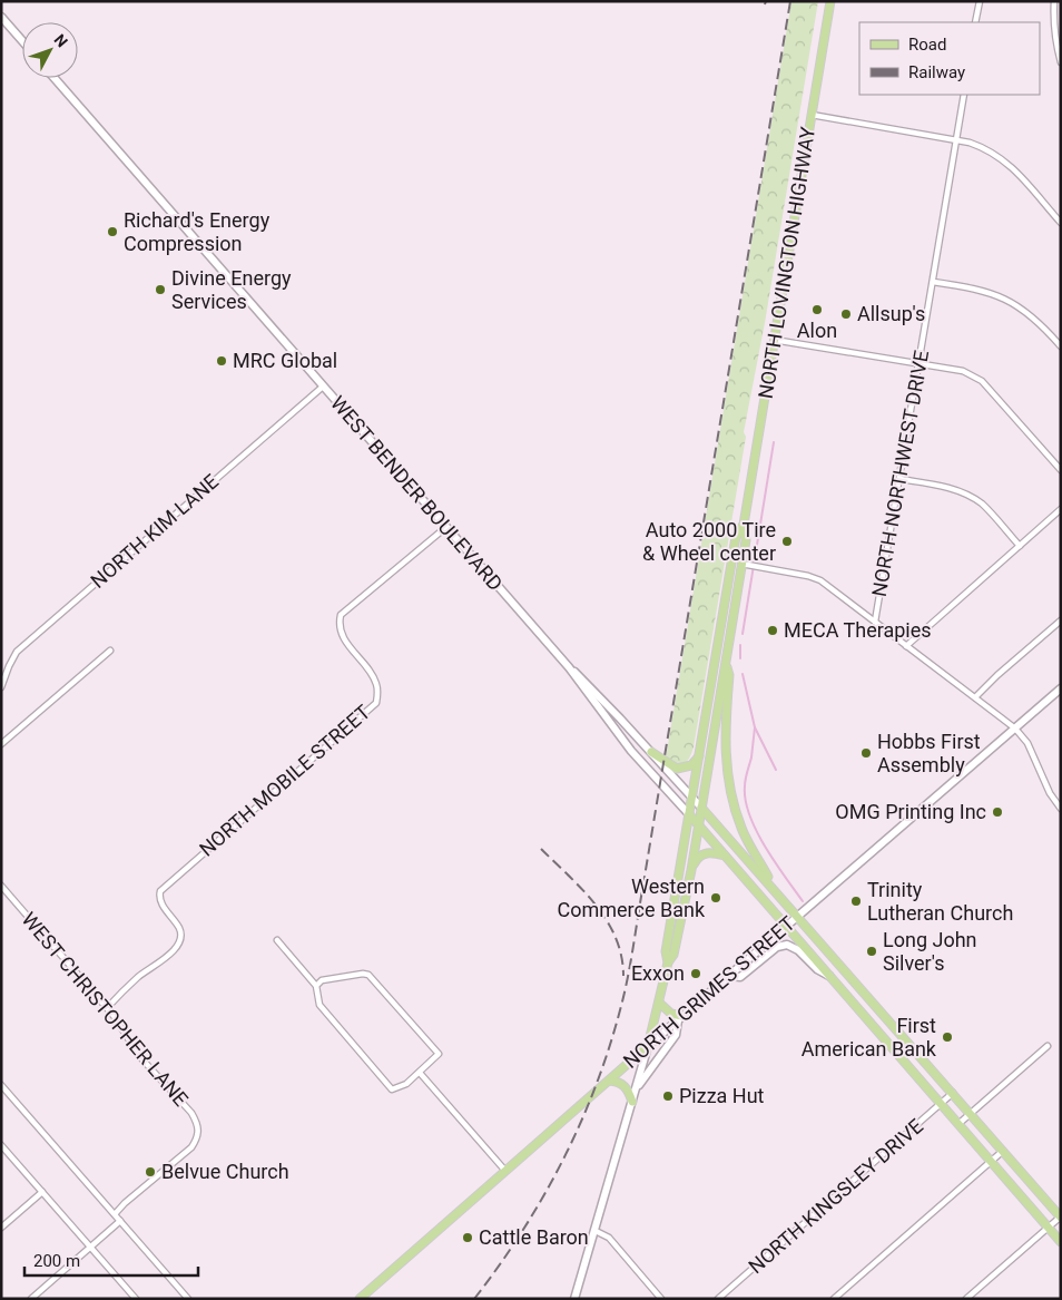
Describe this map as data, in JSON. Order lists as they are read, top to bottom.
{
  "streets": {
    "main road": ["NORTH LOVINGTON HIGHWAY", "WEST BENDER BOULEVARD", "NORTH GRIMES STREET"],
    "street": [
      "NORTH NORTHWEST DRIVE",
      "NORTH KIM LANE",
      "NORTH MOBILE STREET",
      "WEST CHRISTOPHER LANE",
      "NORTH KINGSLEY DRIVE"
    ]
  },
  "crossings": [
    ["NORTH LOVINGTON HIGHWAY", "WEST BENDER BOULEVARD"],
    ["WEST BENDER BOULEVARD", "NORTH KIM LANE"],
    ["WEST BENDER BOULEVARD", "NORTH MOBILE STREET"],
    ["WEST BENDER BOULEVARD", "NORTH GRIMES STREET"],
    ["WEST BENDER BOULEVARD", "NORTH KINGSLEY DRIVE"],
    ["NORTH MOBILE STREET", "WEST CHRISTOPHER LANE"]
  ],
  "places": [
    "Richard's Energy Compression",
    "Divine Energy Services",
    "Alon",
    "Allsup's",
    "MRC Global",
    "Auto 2000 Tire & Wheel center",
    "MECA Therapies",
    "Hobbs First Assembly",
    "OMG Printing Inc",
    "Western Commerce Bank",
    "Trinity Lutheran Church",
    "Long John Silver's",
    "Exxon",
    "First American Bank",
    "Pizza Hut",
    "Belvue Church",
    "Cattle Baron"
  ],
  "legend": ["Road", "Railway"],
  "scale_bar": "200 m",
  "north": "top right"
}
